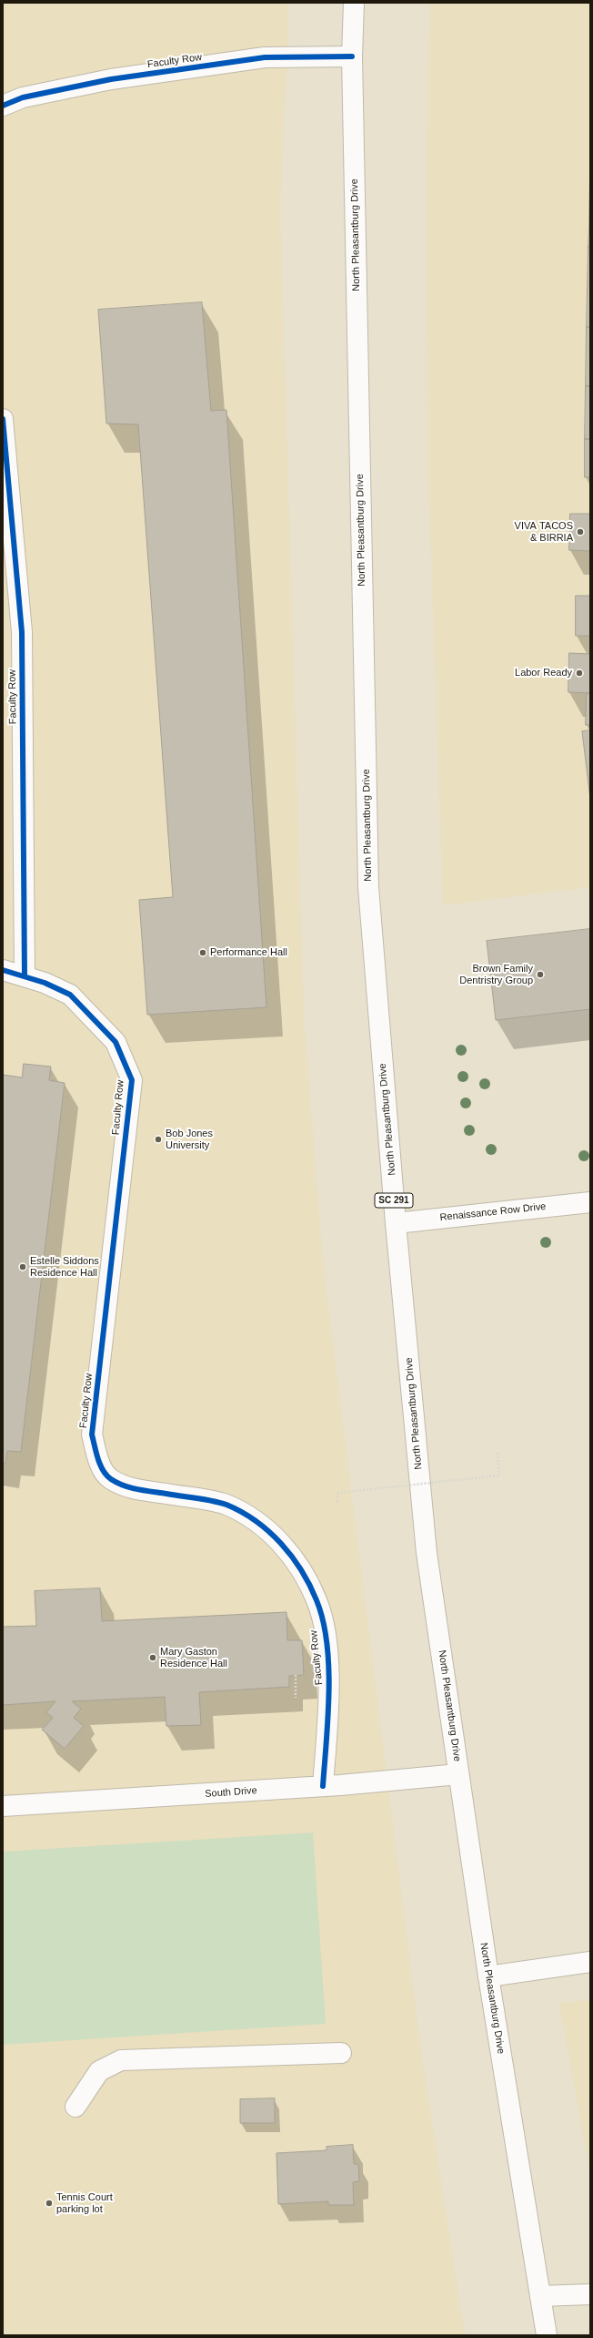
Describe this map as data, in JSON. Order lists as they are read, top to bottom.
{
  "streets": {
    "street": [
      "Faculty Row",
      "North Pleasantburg Drive",
      "SC 291",
      "Renaissance Row Drive",
      "South Drive"
    ]
  },
  "crossings": [
    ["Faculty Row", "North Pleasantburg Drive"],
    ["Faculty Row", "South Drive"],
    ["North Pleasantburg Drive", "Renaissance Row Drive"],
    ["North Pleasantburg Drive", "South Drive"]
  ],
  "places": [
    "VIVA TACOS & BIRRIA",
    "Labor Ready",
    "Performance Hall",
    "Brown Family Dentristry Group",
    "Bob Jones University",
    "Estelle Siddons Residence Hall",
    "Mary Gaston Residence Hall",
    "Tennis Court parking lot"
  ]
}
